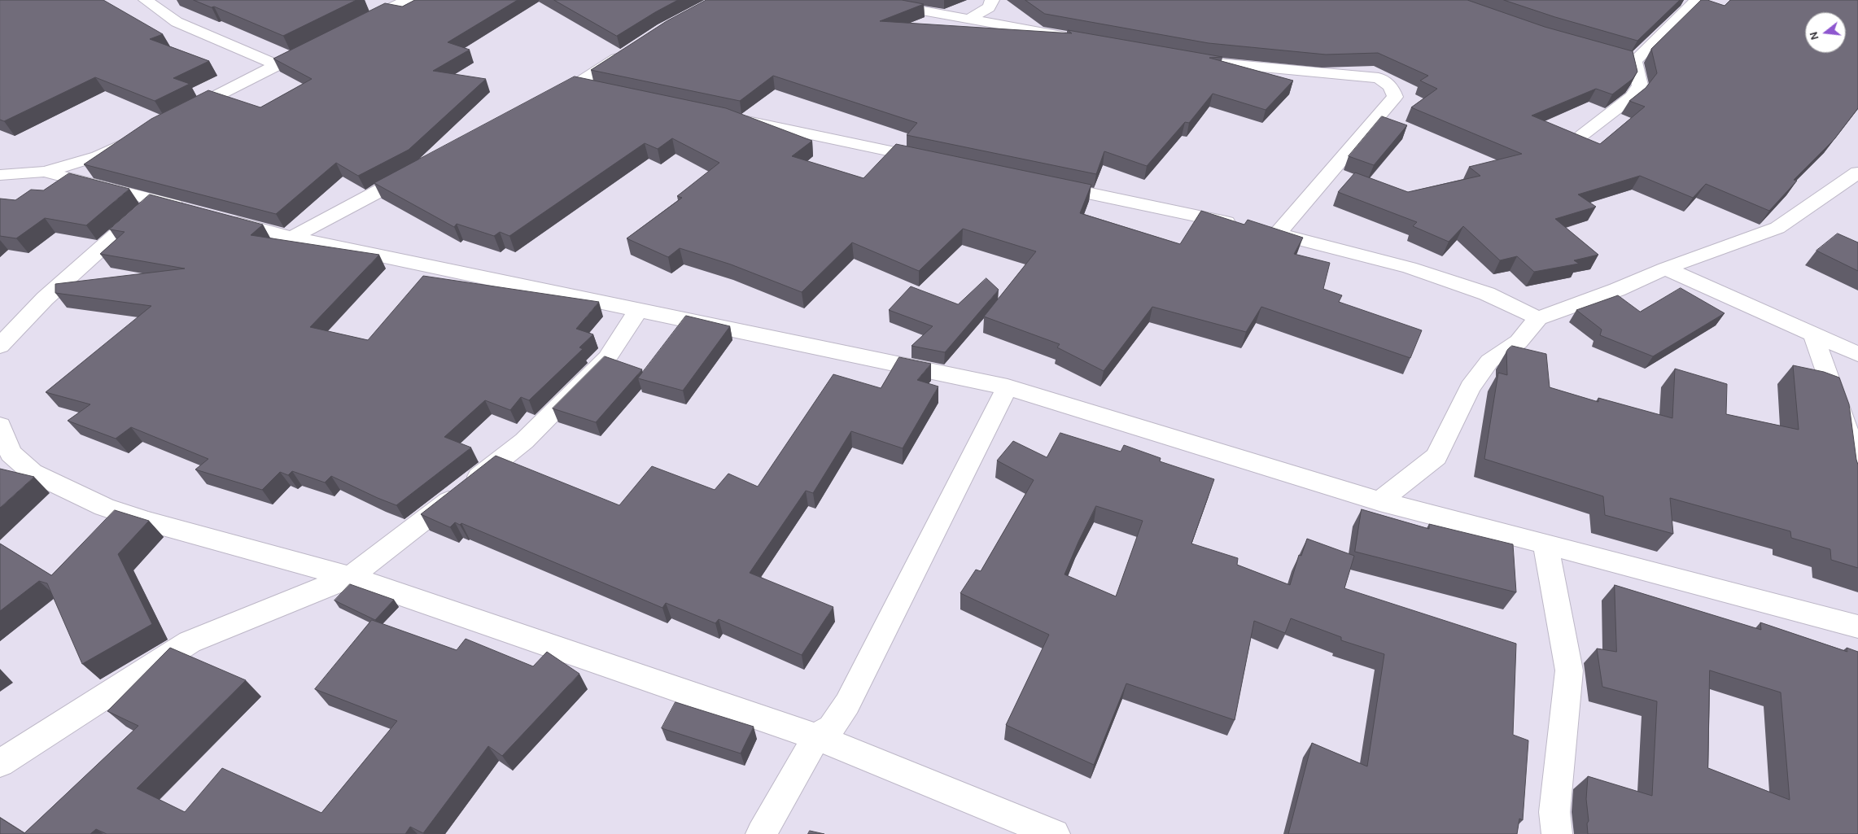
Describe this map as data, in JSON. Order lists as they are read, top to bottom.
{
  "north": "left"
}
